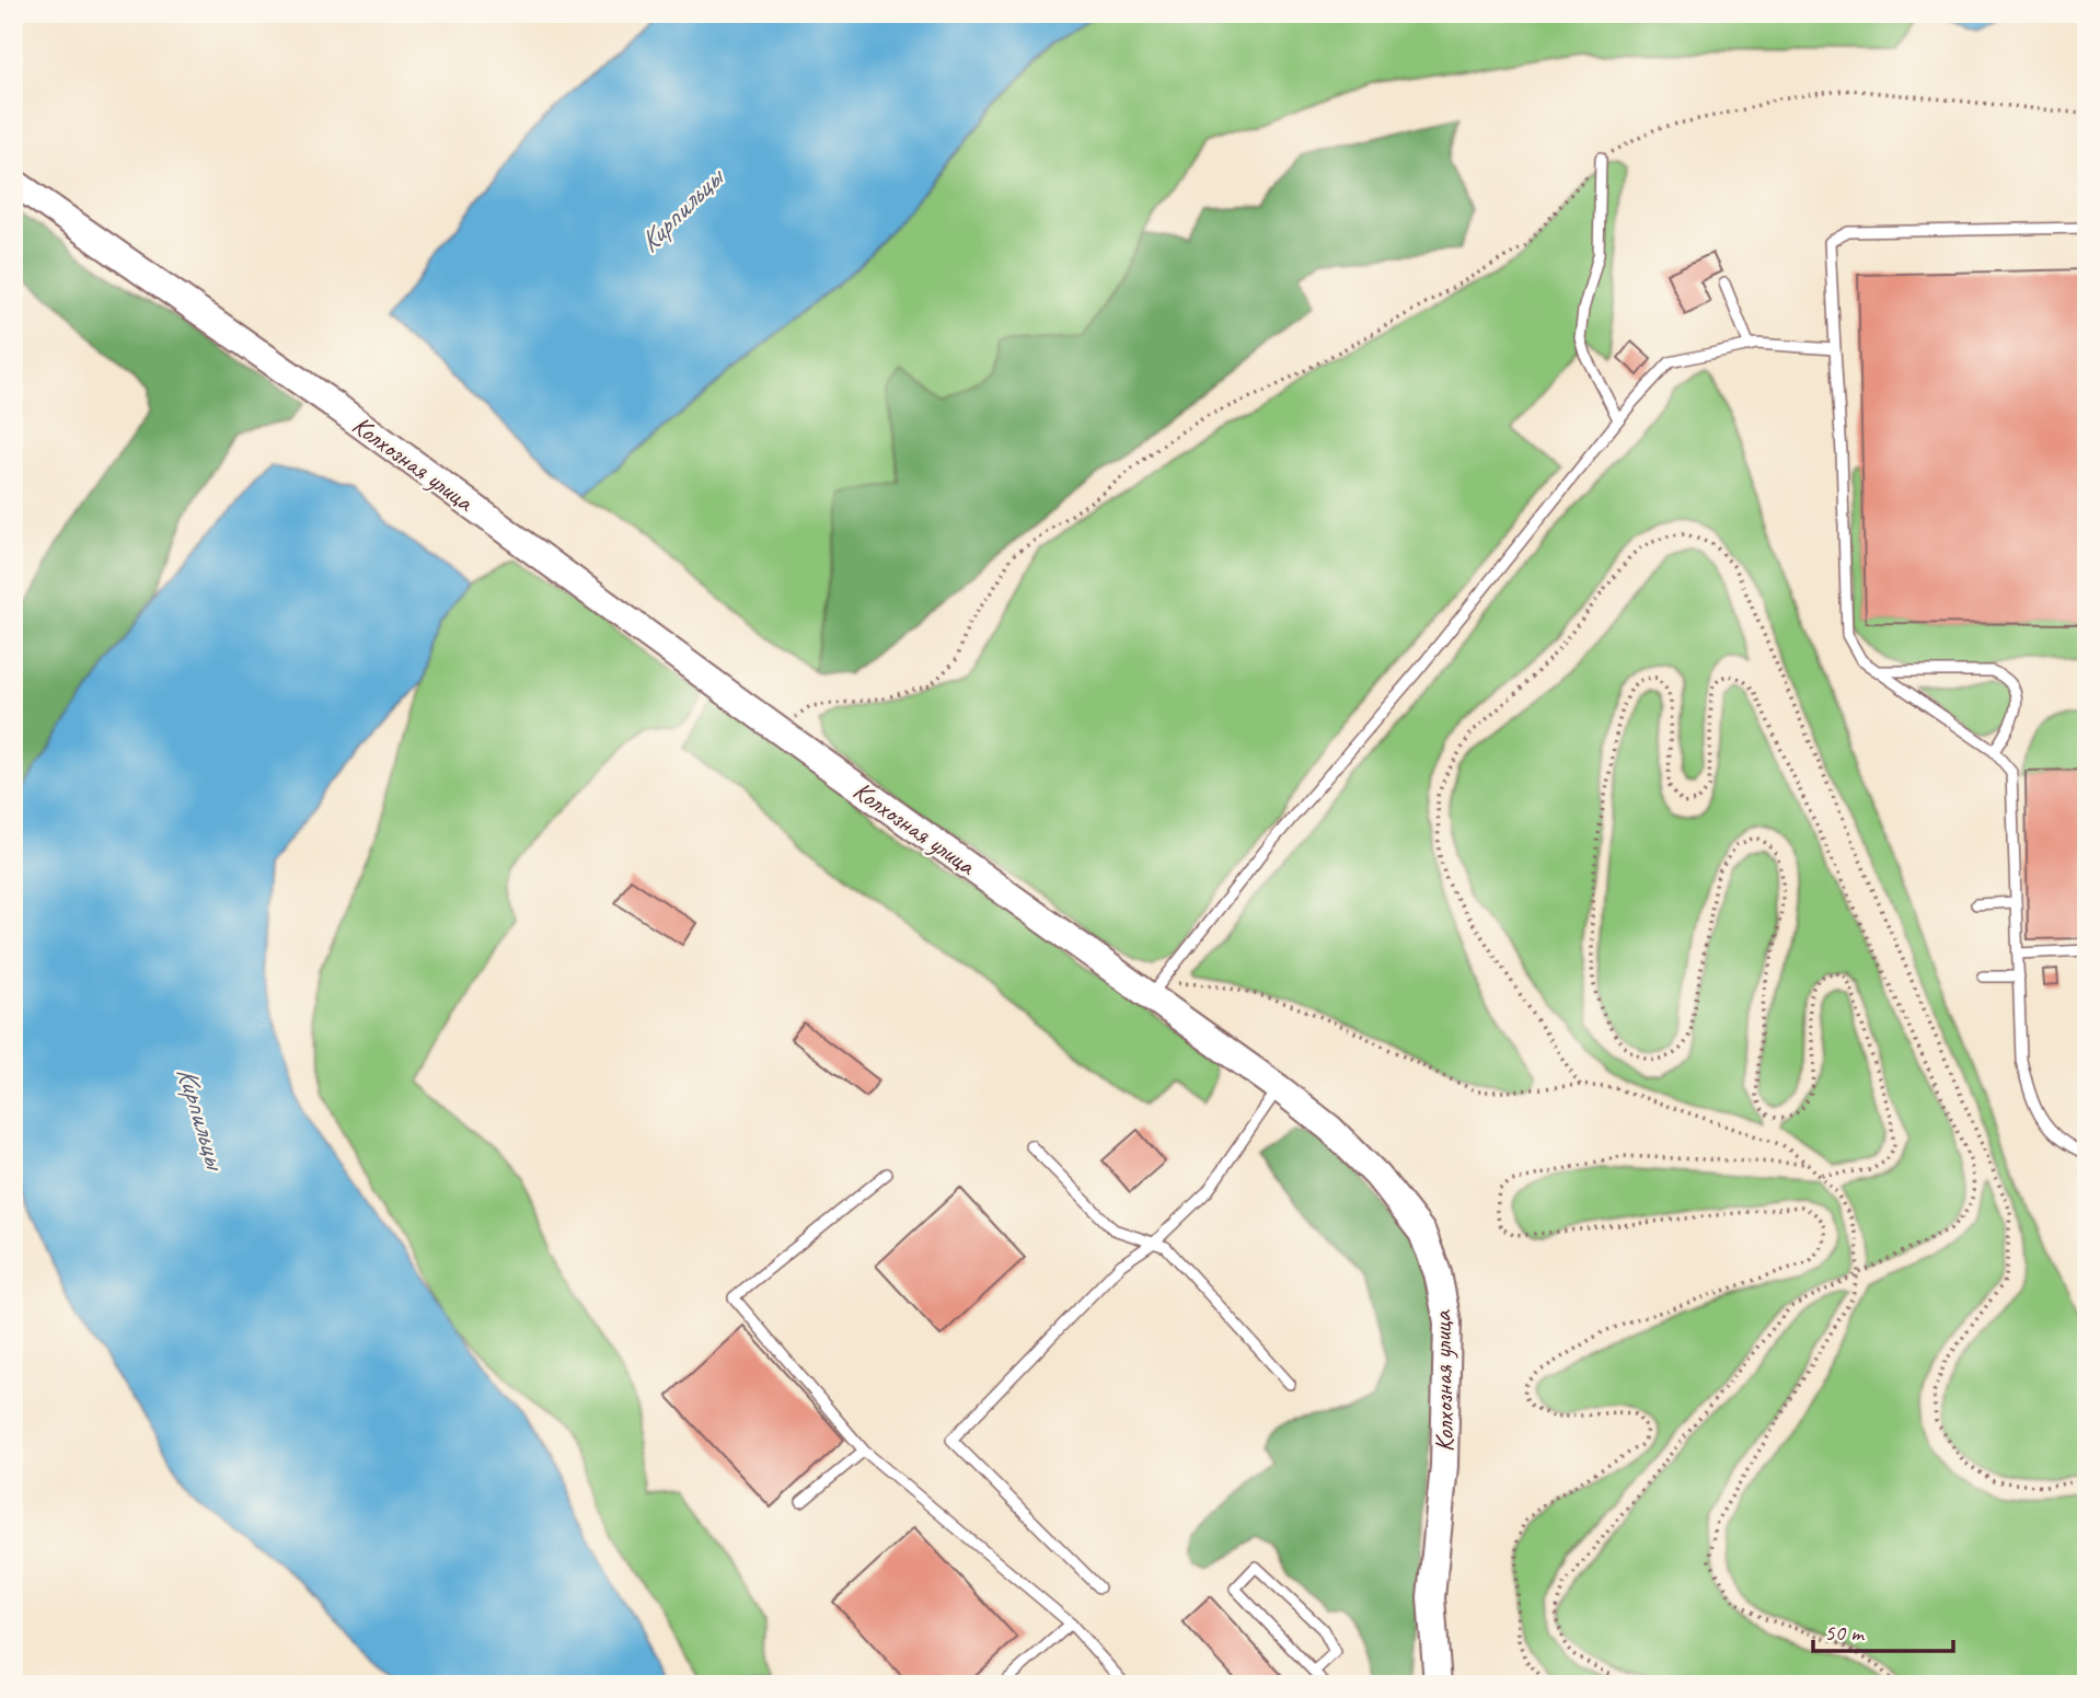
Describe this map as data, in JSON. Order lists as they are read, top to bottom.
{
  "streets": {
    "main road": ["Колхозная улица"]
  },
  "water": ["Кирпильцы"],
  "scale_bar": "50 m"
}
